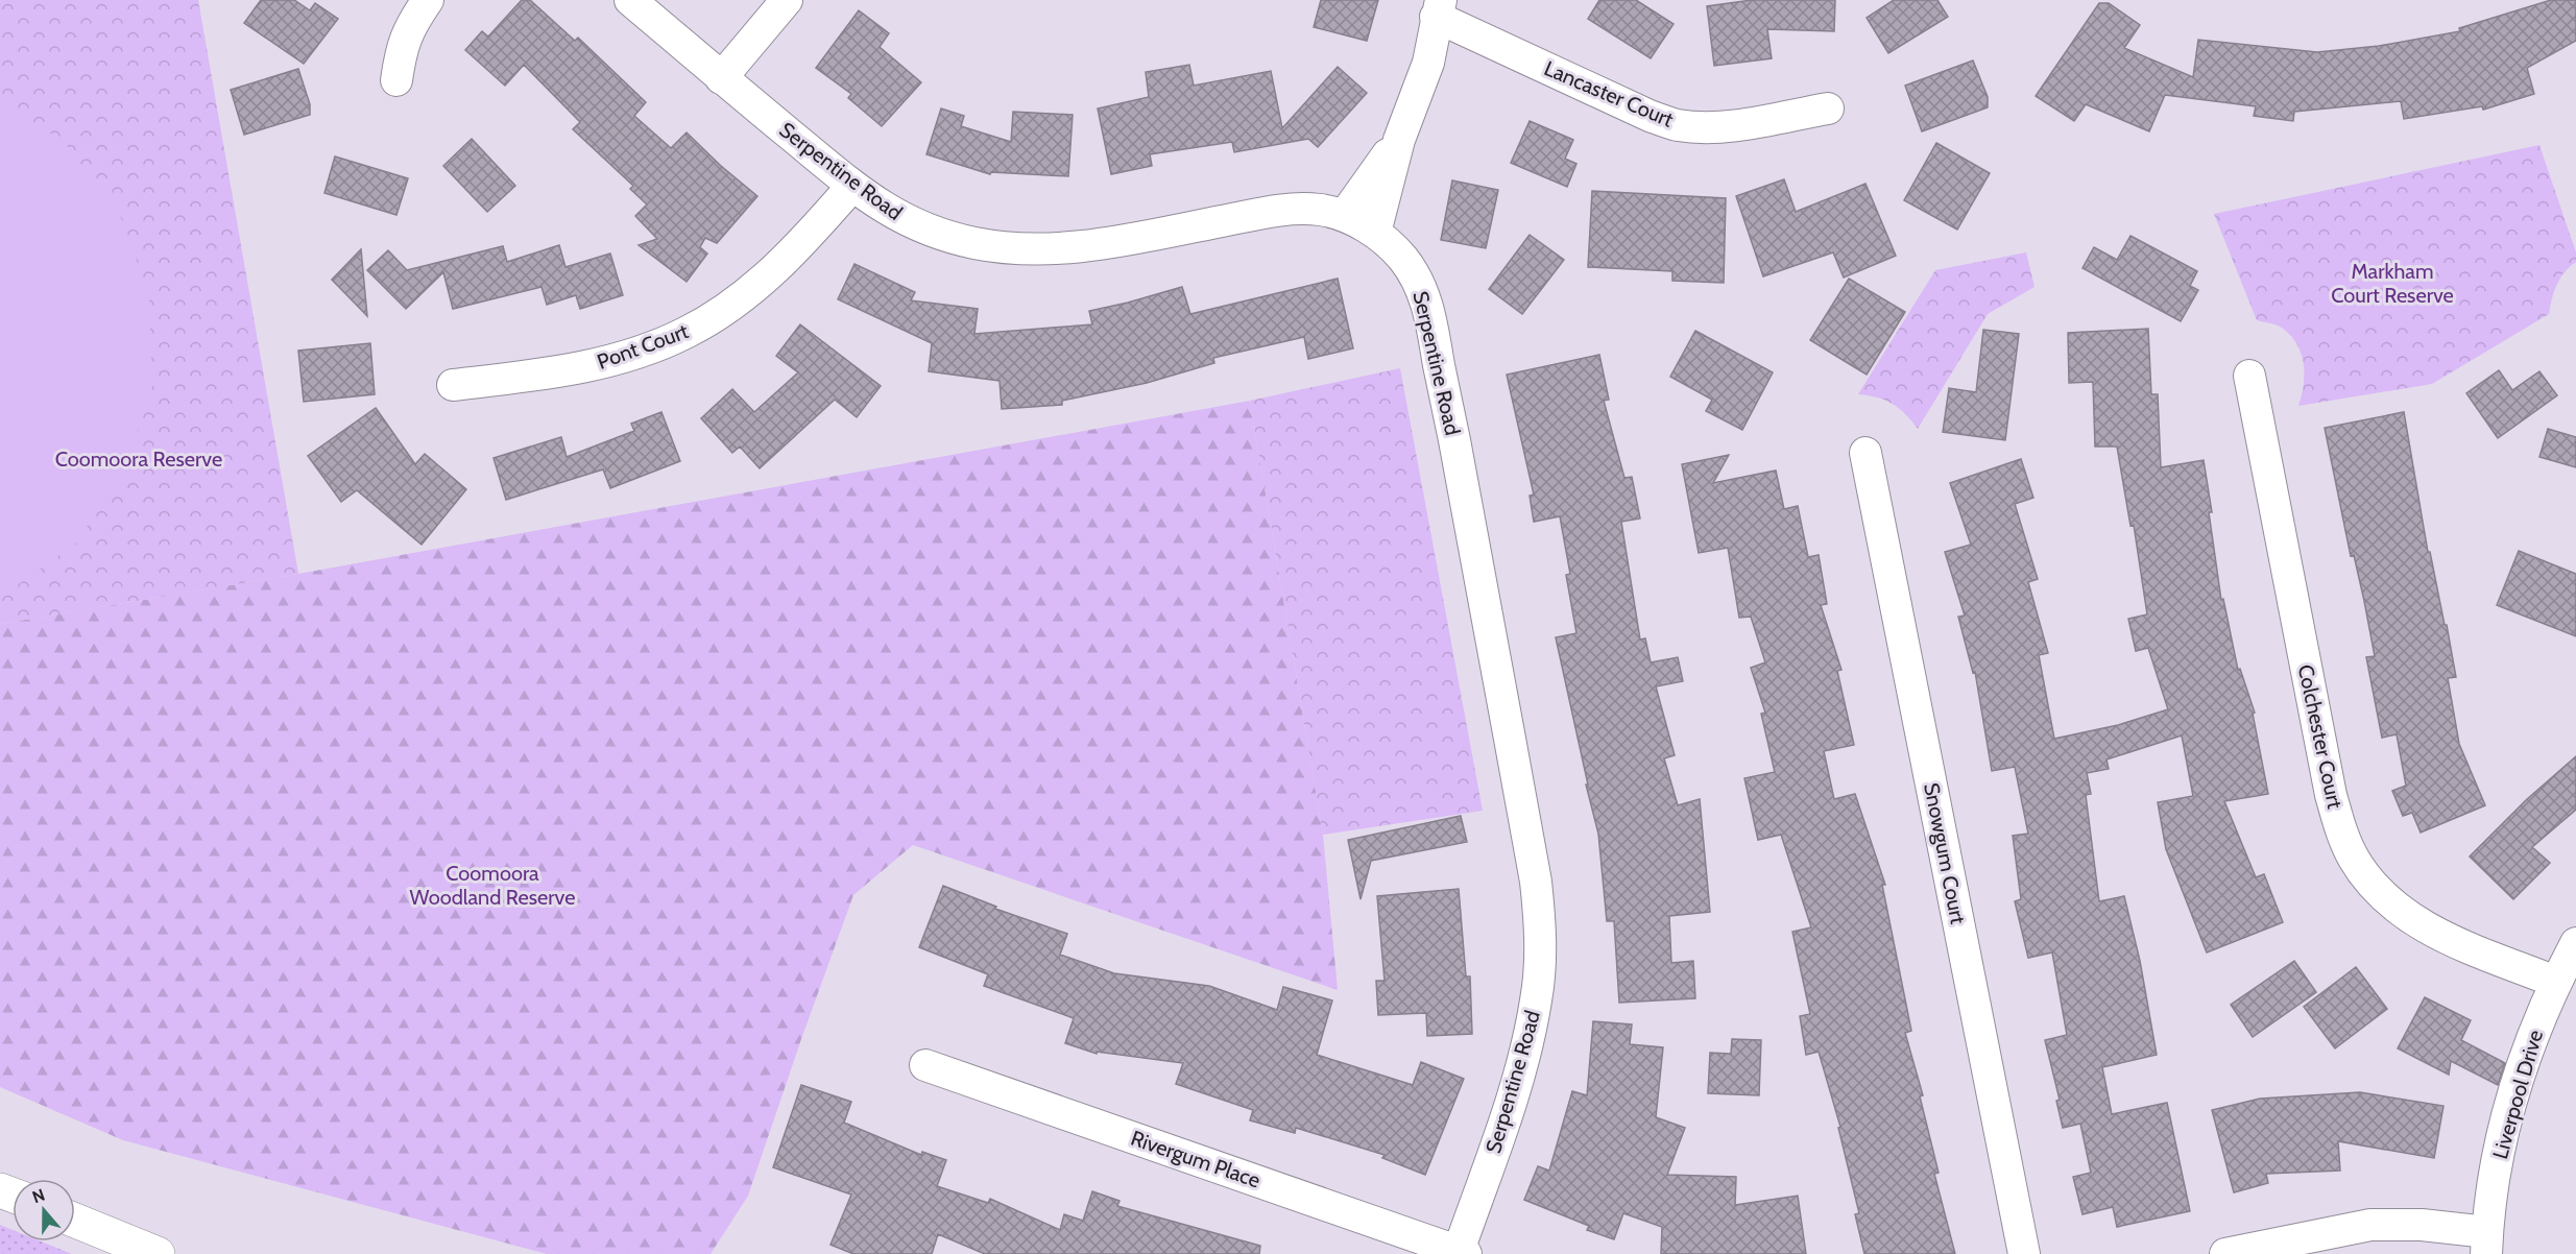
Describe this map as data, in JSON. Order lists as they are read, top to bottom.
{
  "streets": {
    "street": [
      "Lancaster Court",
      "Serpentine Road",
      "Pont Court",
      "Colchester Court",
      "Snowgum Court",
      "Liverpool Drive",
      "Rivergum Place"
    ]
  },
  "crossings": [
    ["Serpentine Road", "Pont Court"],
    ["Serpentine Road", "Rivergum Place"],
    ["Colchester Court", "Liverpool Drive"]
  ],
  "parks": ["Markham Court Reserve", "Coomoora Reserve", "Coomoora Woodland Reserve"],
  "north": "top"
}
